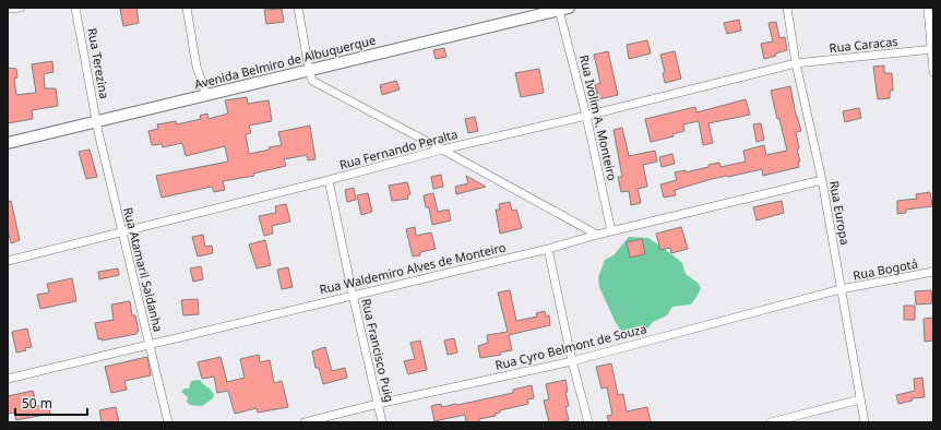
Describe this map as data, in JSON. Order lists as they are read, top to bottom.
{
  "streets": {
    "main road": ["Avenida Belmiro de Albuquerque"],
    "street": [
      "Rua Caracas",
      "Rua Terezina",
      "Rua Ivolim A. Monteiro",
      "Rua Fernando Peralta",
      "Rua Europa",
      "Rua Waldemiro Alves de Monteiro",
      "Rua Atamaril Saldanha",
      "Rua Bogotá",
      "Rua Cyro Belmont de Souza",
      "Rua Francisco Puig"
    ]
  },
  "crossings": [
    ["Rua Caracas", "Rua Fernando Peralta"],
    ["Rua Caracas", "Rua Europa"],
    ["Avenida Belmiro de Albuquerque", "Rua Terezina"],
    ["Avenida Belmiro de Albuquerque", "Rua Ivolim A. Monteiro"],
    ["Avenida Belmiro de Albuquerque", "Rua Atamaril Saldanha"],
    ["Rua Terezina", "Rua Atamaril Saldanha"],
    ["Rua Ivolim A. Monteiro", "Rua Fernando Peralta"],
    ["Rua Ivolim A. Monteiro", "Rua Waldemiro Alves de Monteiro"],
    ["Rua Fernando Peralta", "Rua Europa"],
    ["Rua Fernando Peralta", "Rua Atamaril Saldanha"],
    ["Rua Fernando Peralta", "Rua Francisco Puig"],
    ["Rua Europa", "Rua Waldemiro Alves de Monteiro"],
    ["Rua Europa", "Rua Bogotá"],
    ["Rua Europa", "Rua Cyro Belmont de Souza"],
    ["Rua Waldemiro Alves de Monteiro", "Rua Atamaril Saldanha"],
    ["Rua Waldemiro Alves de Monteiro", "Rua Francisco Puig"],
    ["Rua Bogotá", "Rua Cyro Belmont de Souza"],
    ["Rua Cyro Belmont de Souza", "Rua Francisco Puig"]
  ],
  "scale_bar": "50 m"
}
